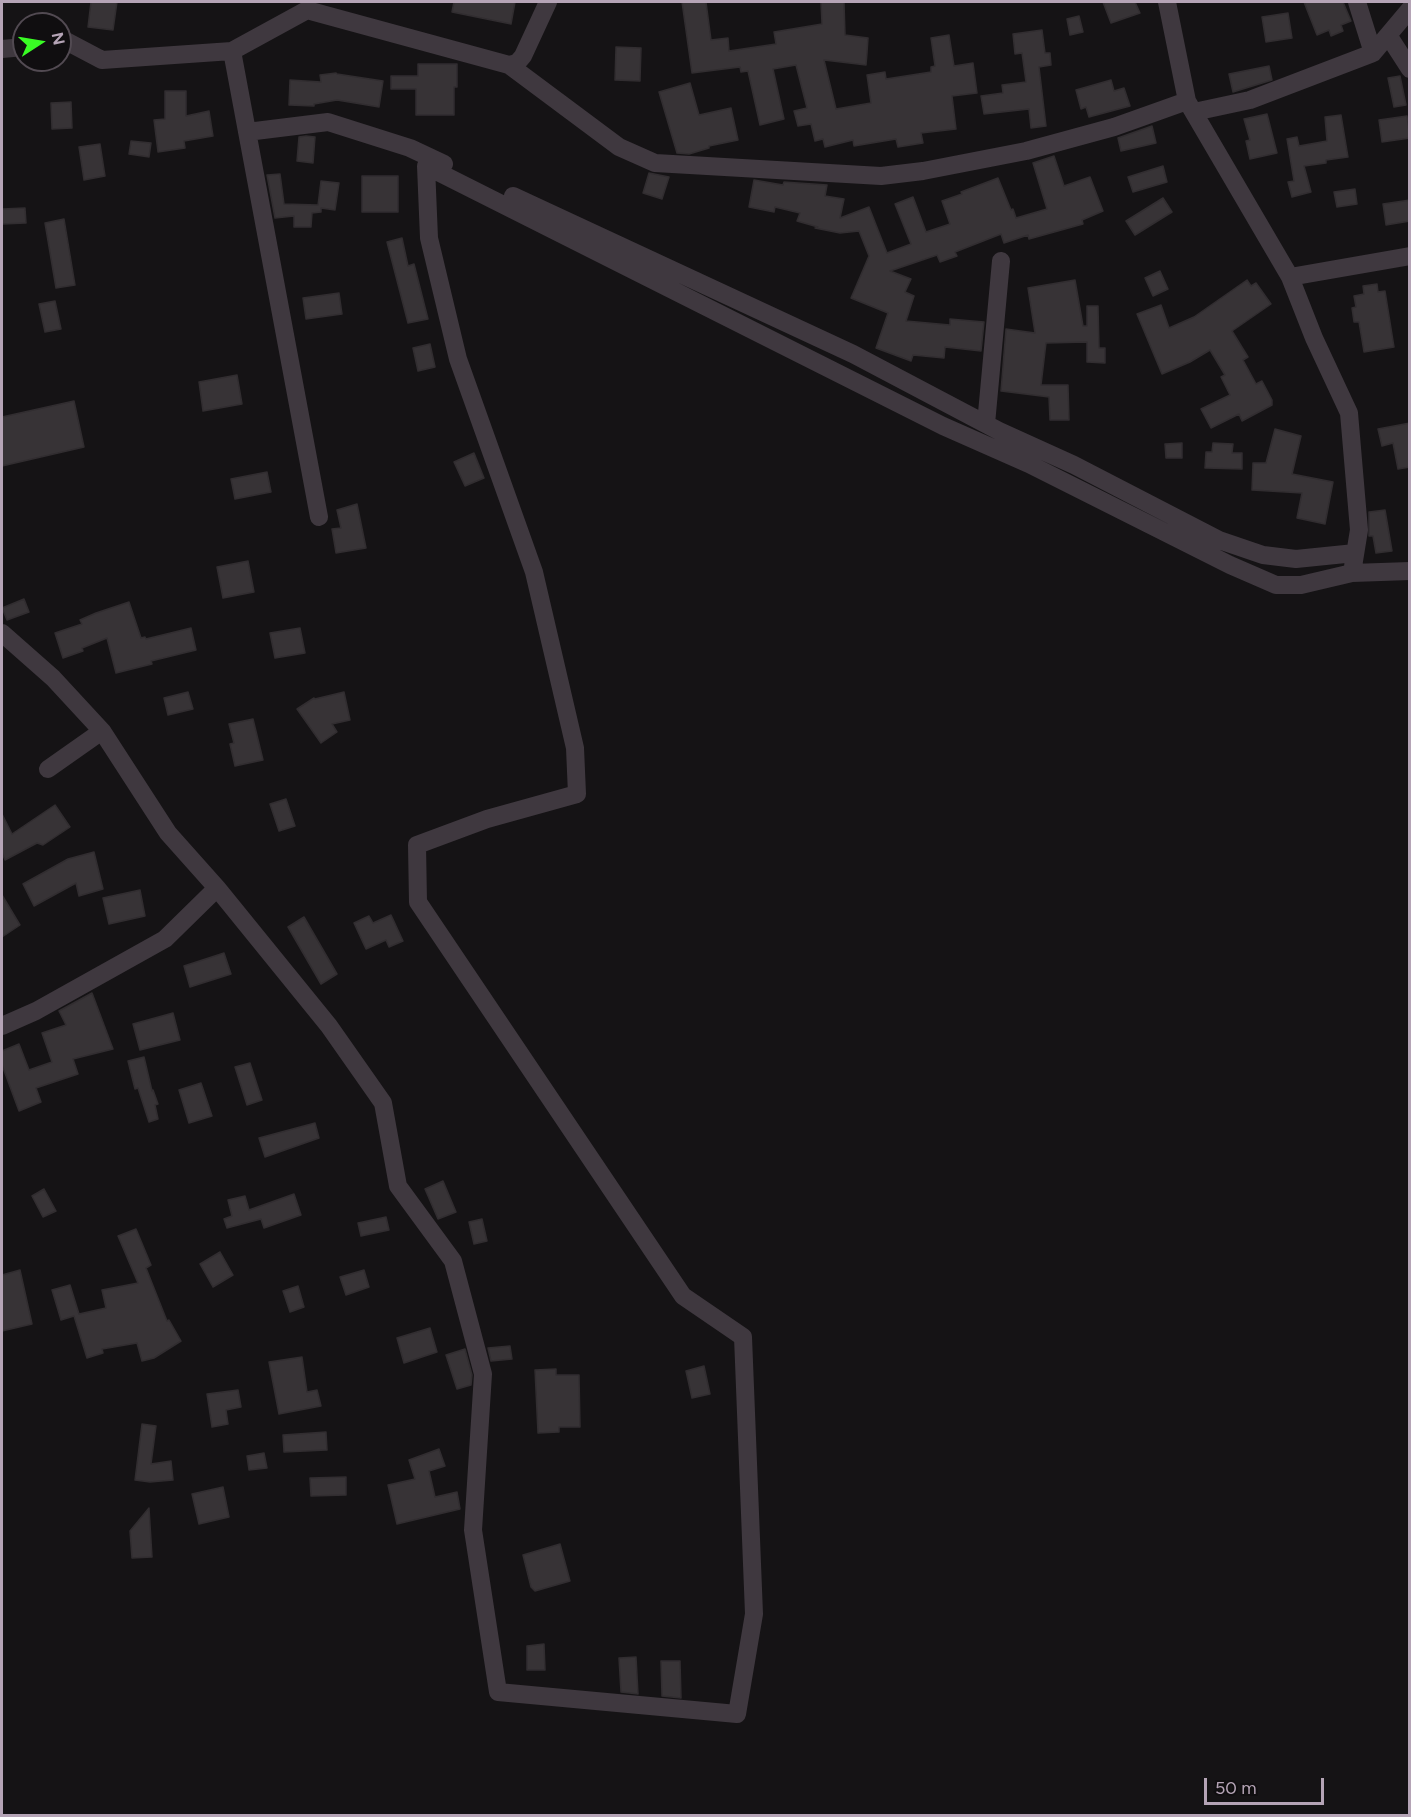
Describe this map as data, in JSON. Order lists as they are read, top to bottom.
{
  "scale_bar": "50 m",
  "north": "right"
}
